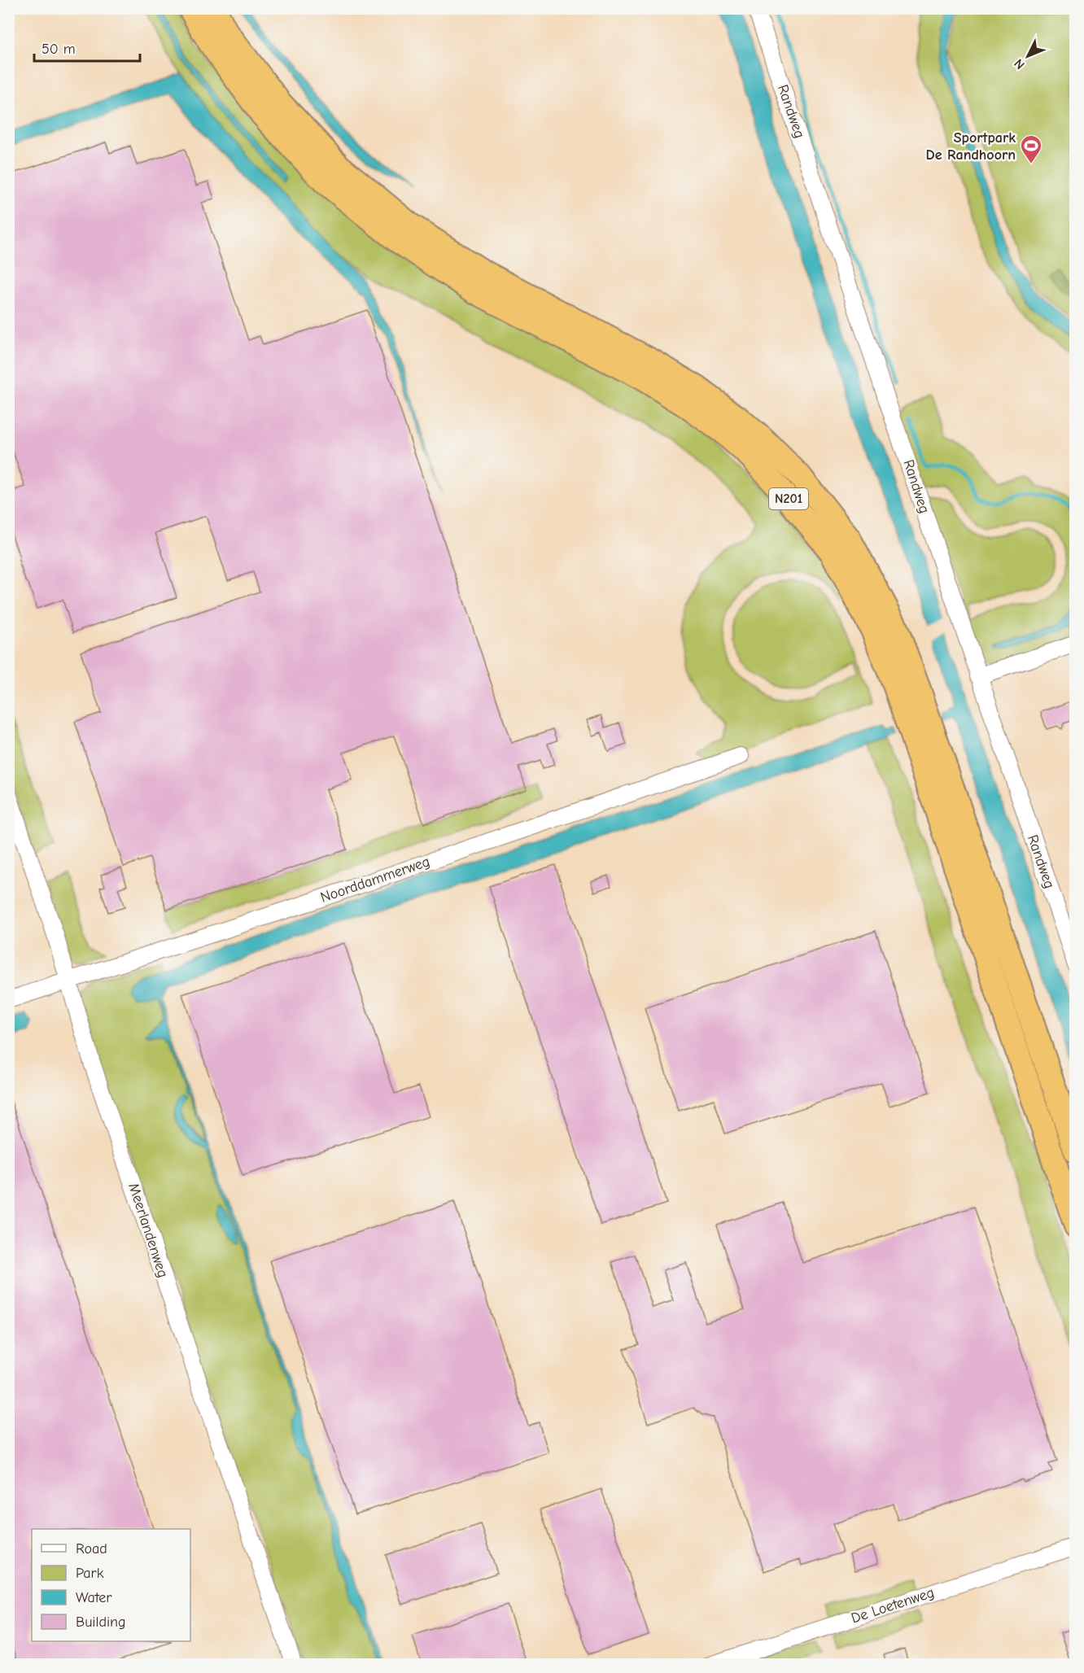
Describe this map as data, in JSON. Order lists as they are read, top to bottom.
{
  "streets": {
    "highway": ["N201"],
    "street": [
      "Randweg",
      "Noorddammerweg",
      "Meerlandenweg",
      "De Loetenweg"
    ]
  },
  "crossings": [
    ["Noorddammerweg", "Meerlandenweg"]
  ],
  "places": {
    "sports": ["Sportpark De Randhoorn"]
  },
  "legend": [
    "Road",
    "Park",
    "Water",
    "Building"
  ],
  "scale_bar": "50 m",
  "north": "bottom left"
}
